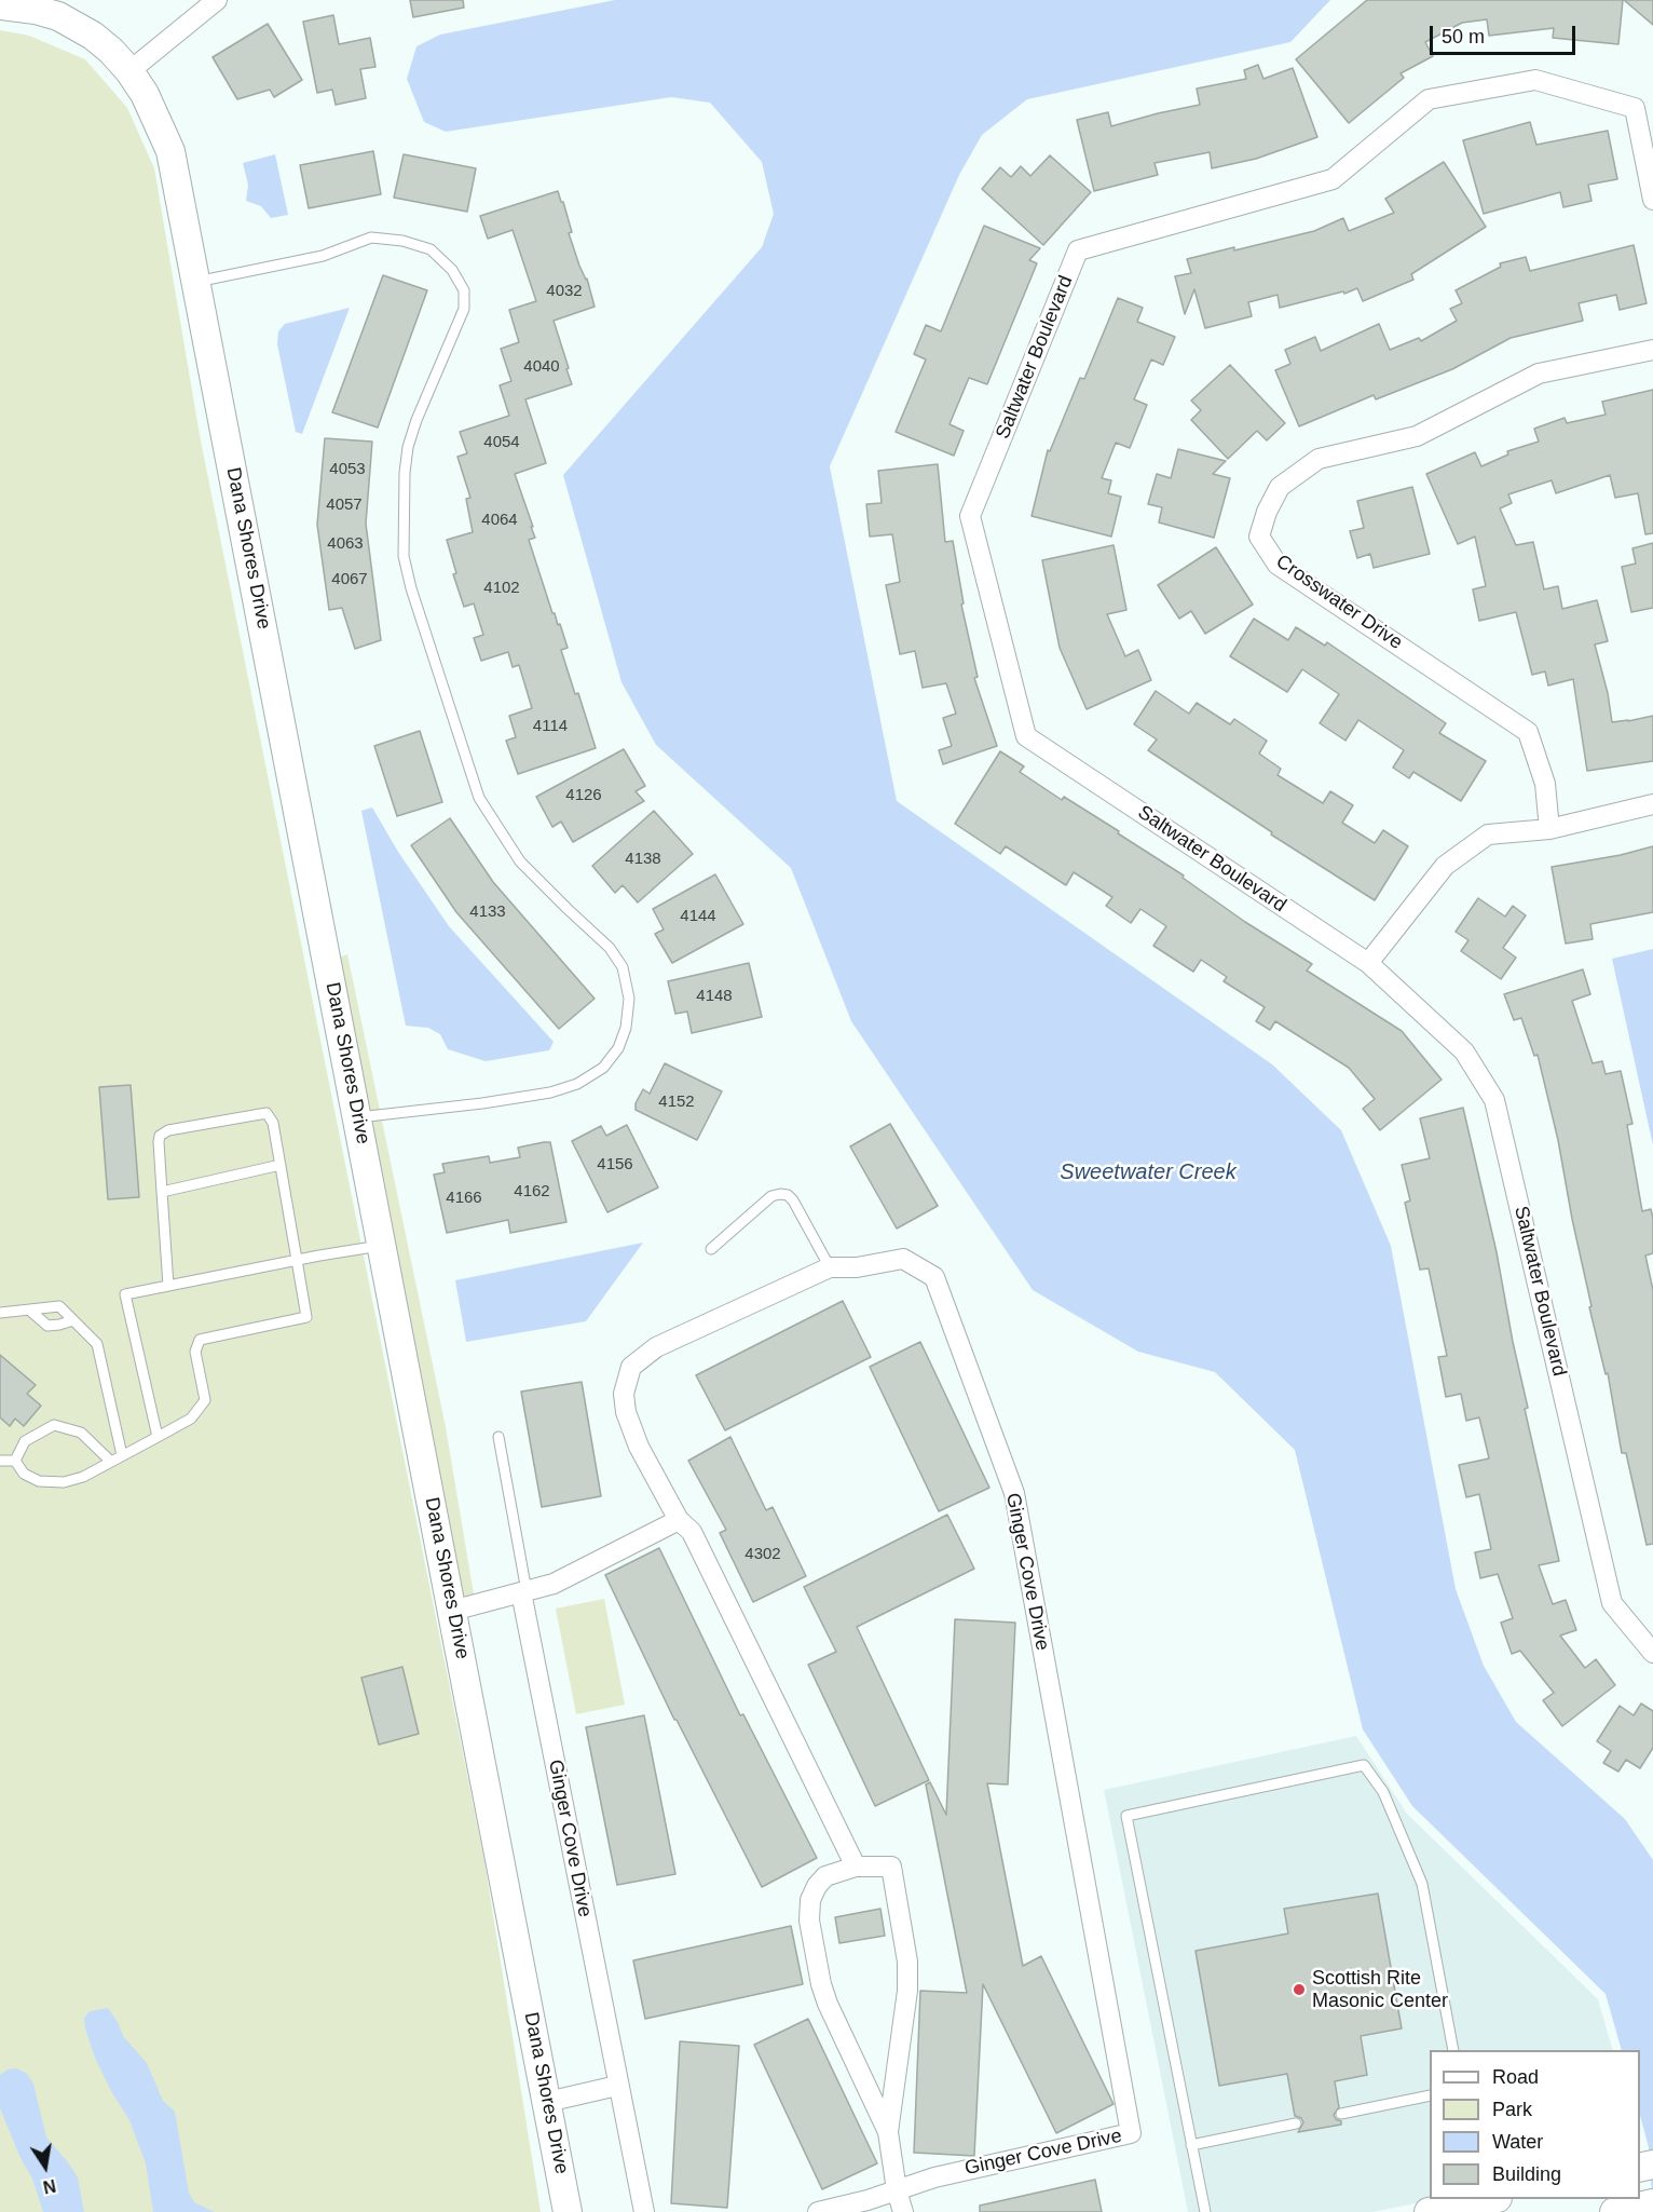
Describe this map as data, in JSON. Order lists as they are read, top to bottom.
{
  "streets": {
    "street": [
      "Saltwater Boulevard",
      "Dana Shores Drive",
      "Crosswater Drive",
      "Ginger Cove Drive"
    ]
  },
  "water": ["Sweetwater Creek"],
  "places": ["Scottish Rite Masonic Center"],
  "house_numbers": [
    "4032",
    "4040",
    "4054",
    "4053",
    "4057",
    "4064",
    "4063",
    "4067",
    "4102",
    "4114",
    "4126",
    "4138",
    "4133",
    "4144",
    "4148",
    "4152",
    "4156",
    "4162",
    "4166",
    "4302"
  ],
  "legend": [
    "Road",
    "Park",
    "Water",
    "Building"
  ],
  "scale_bar": "50 m",
  "north": "bottom"
}
